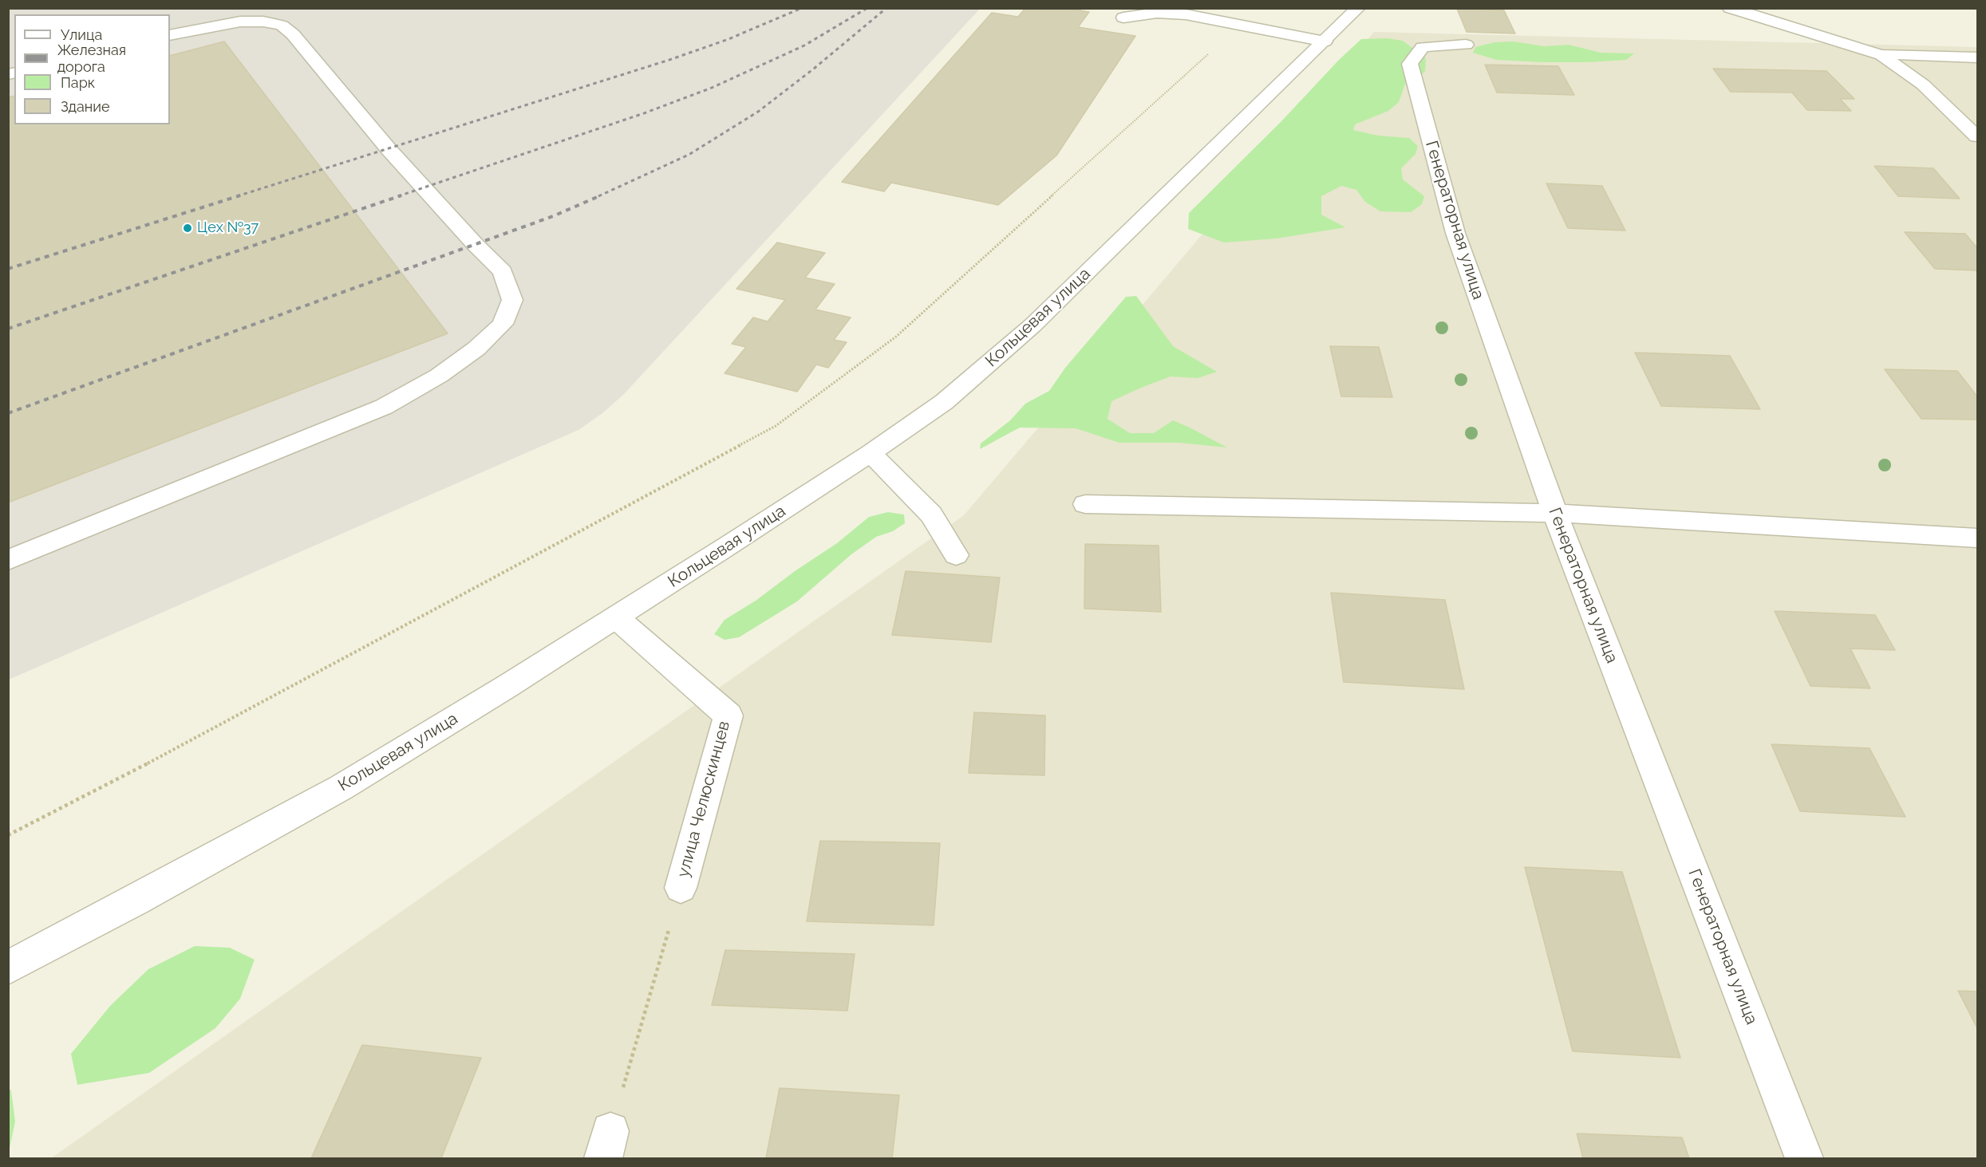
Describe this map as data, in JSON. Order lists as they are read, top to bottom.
{
  "streets": {
    "street": ["Генераторная улица", "Кольцевая улица", "улица Челюскинцев"]
  },
  "crossings": [
    ["Кольцевая улица", "улица Челюскинцев"]
  ],
  "places": ["Цех №37"],
  "legend": [
    "Улица",
    "Железная дорога",
    "Парк",
    "Здание"
  ]
}
